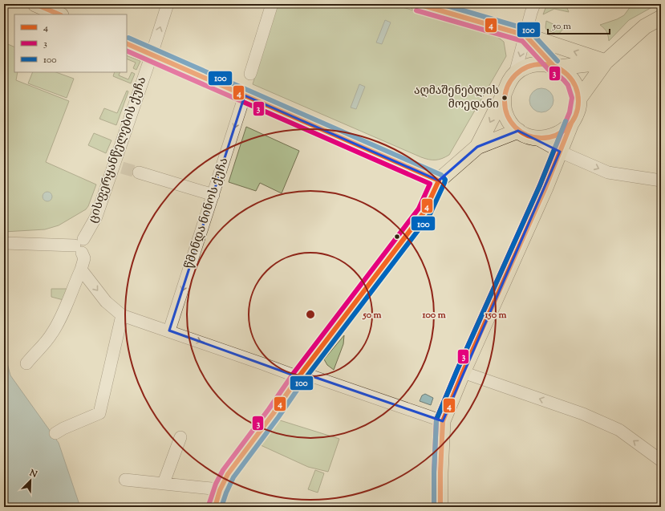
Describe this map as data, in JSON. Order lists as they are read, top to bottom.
{
  "streets": {
    "street": ["ცისფერყანწელების ქუჩა", "წმინდა ნინოს ქუჩა"]
  },
  "one_way": ["წმინდა ნინოს ქუჩა"],
  "places": ["აღმაშენებლის მოედანი"],
  "lines": ["transit line 4", "transit line 100", "transit line 3"],
  "legend": ["4", "3", "100"],
  "scale_bar": "50 m",
  "north": "top right",
  "rings": ["50 m", "100 m", "150 m"]
}
